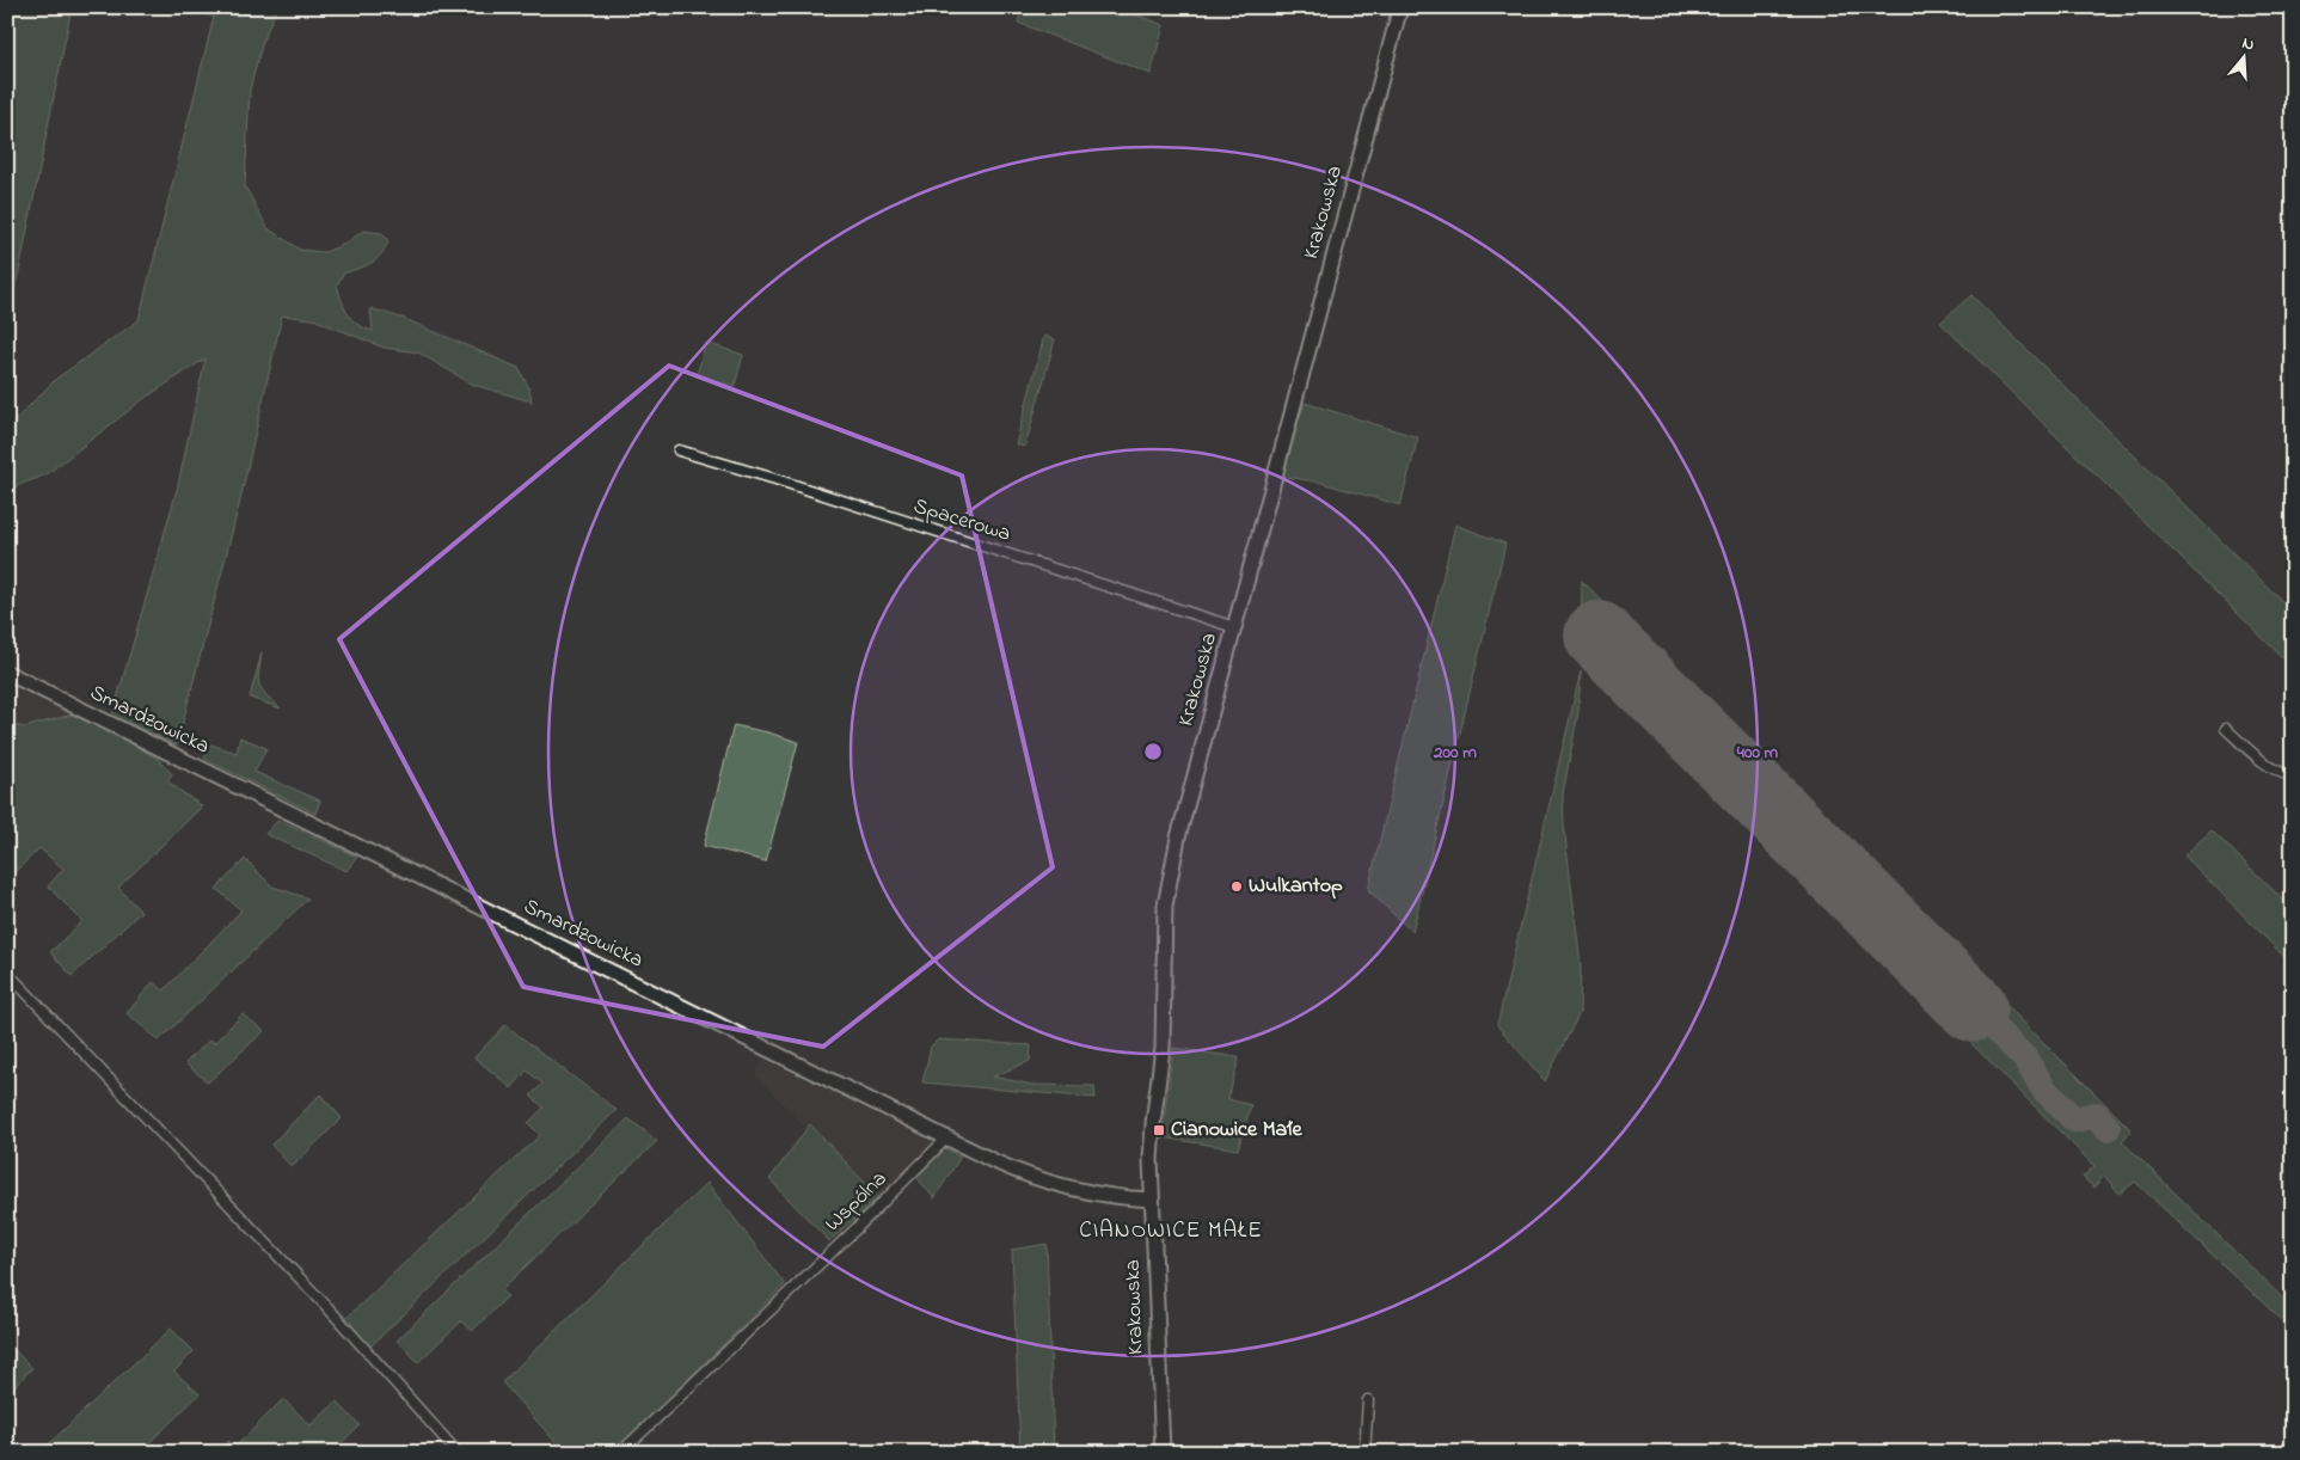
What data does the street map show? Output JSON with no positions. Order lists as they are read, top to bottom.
{
  "streets": {
    "main road": ["Krakowska", "Smardzowicka"],
    "street": ["Spacerowa", "Wspólna"]
  },
  "crossings": [
    ["Krakowska", "Spacerowa"],
    ["Krakowska", "Smardzowicka"],
    ["Smardzowicka", "Wspólna"]
  ],
  "districts": ["CIANOWICE MAŁE"],
  "places": {
    "other": ["Wulkantop"],
    "transit": ["Cianowice Małe"]
  },
  "north": "top",
  "rings": ["200 m", "400 m"]
}
